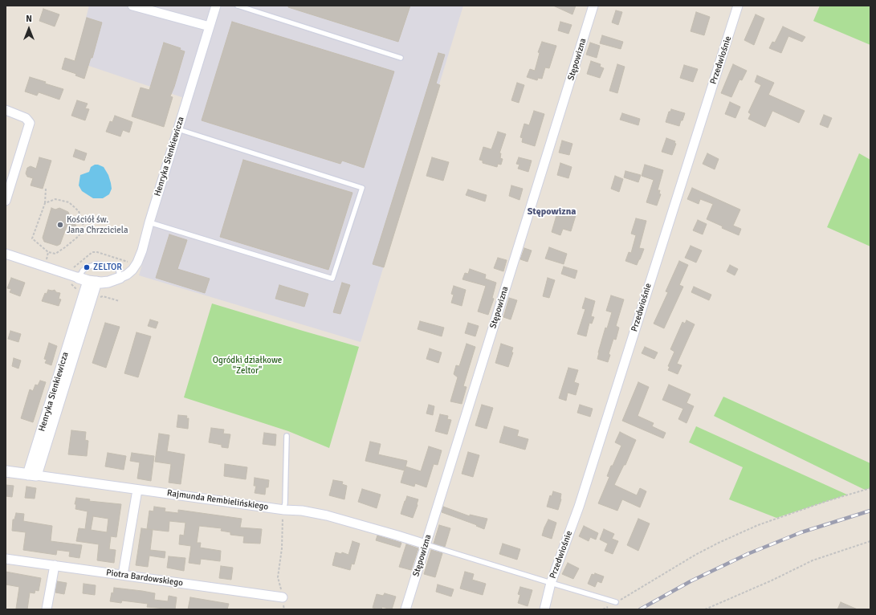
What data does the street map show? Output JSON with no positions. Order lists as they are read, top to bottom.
{
  "streets": {
    "street": [
      "Stępowizna",
      "Przedwiośnie",
      "Henryka Sienkiewicza",
      "Rajmunda Rembielińskiego",
      "Piotra Bardowskiego"
    ]
  },
  "crossings": [
    ["Stępowizna", "Rajmunda Rembielińskiego"],
    ["Henryka Sienkiewicza", "Rajmunda Rembielińskiego"]
  ],
  "districts": ["Stępowizna"],
  "parks": ["Ogródki działkowe \"Zeltor\""],
  "places": ["Kościół św. Jana Chrzciciela", "ZELTOR"],
  "north": "top"
}
